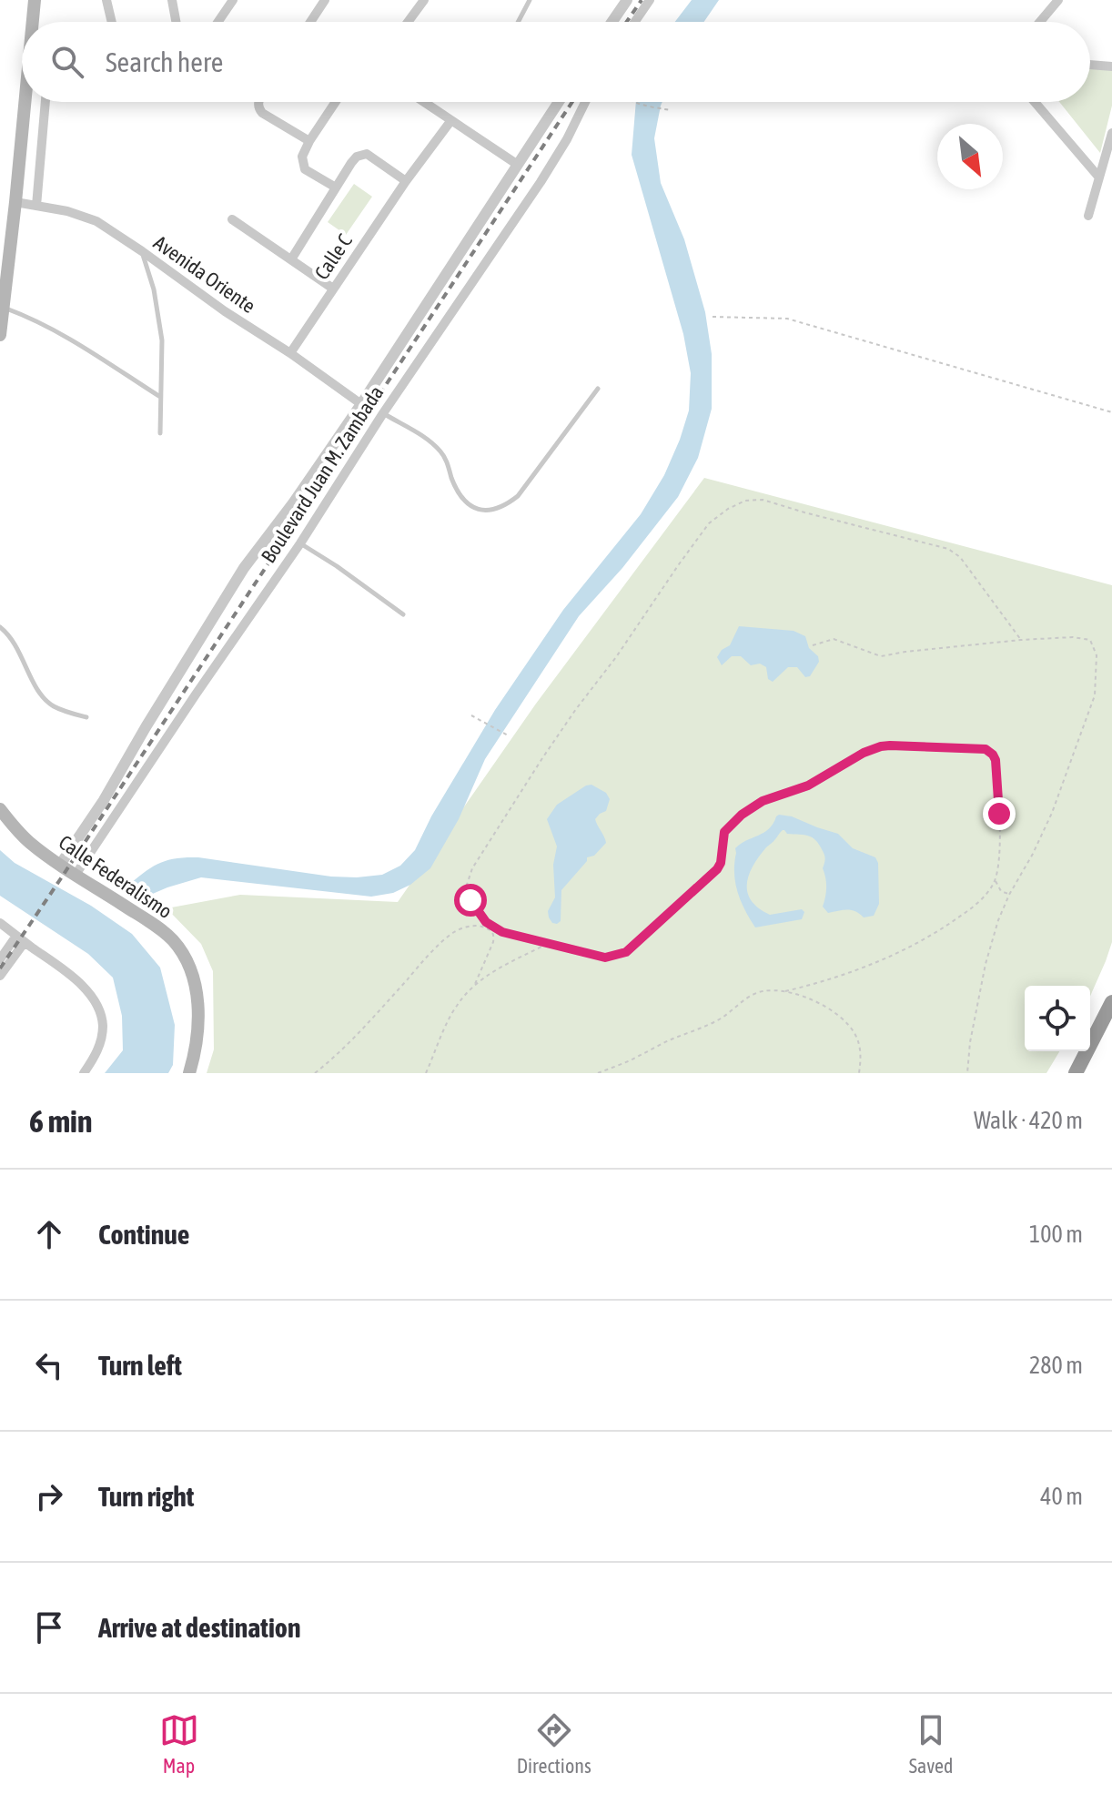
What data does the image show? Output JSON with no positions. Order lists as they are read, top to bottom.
{
  "streets": {
    "main road": ["Calle Federalismo"],
    "street": ["Calle C", "Avenida Oriente", "Boulevard Juan M. Zambada"]
  },
  "crossings": [
    ["Calle C", "Avenida Oriente"],
    ["Avenida Oriente", "Boulevard Juan M. Zambada"],
    ["Boulevard Juan M. Zambada", "Calle Federalismo"]
  ],
  "north": "bottom right",
  "page": {
    "search": "Search here",
    "heading": ["6 min", "Walk · 420 m"],
    "list": [
      ["Continue", "100 m"],
      ["Turn left", "280 m"],
      ["Turn right", "40 m"],
      "Arrive at destination"
    ],
    "nav": ["Map", "Directions", "Saved"]
  }
}
